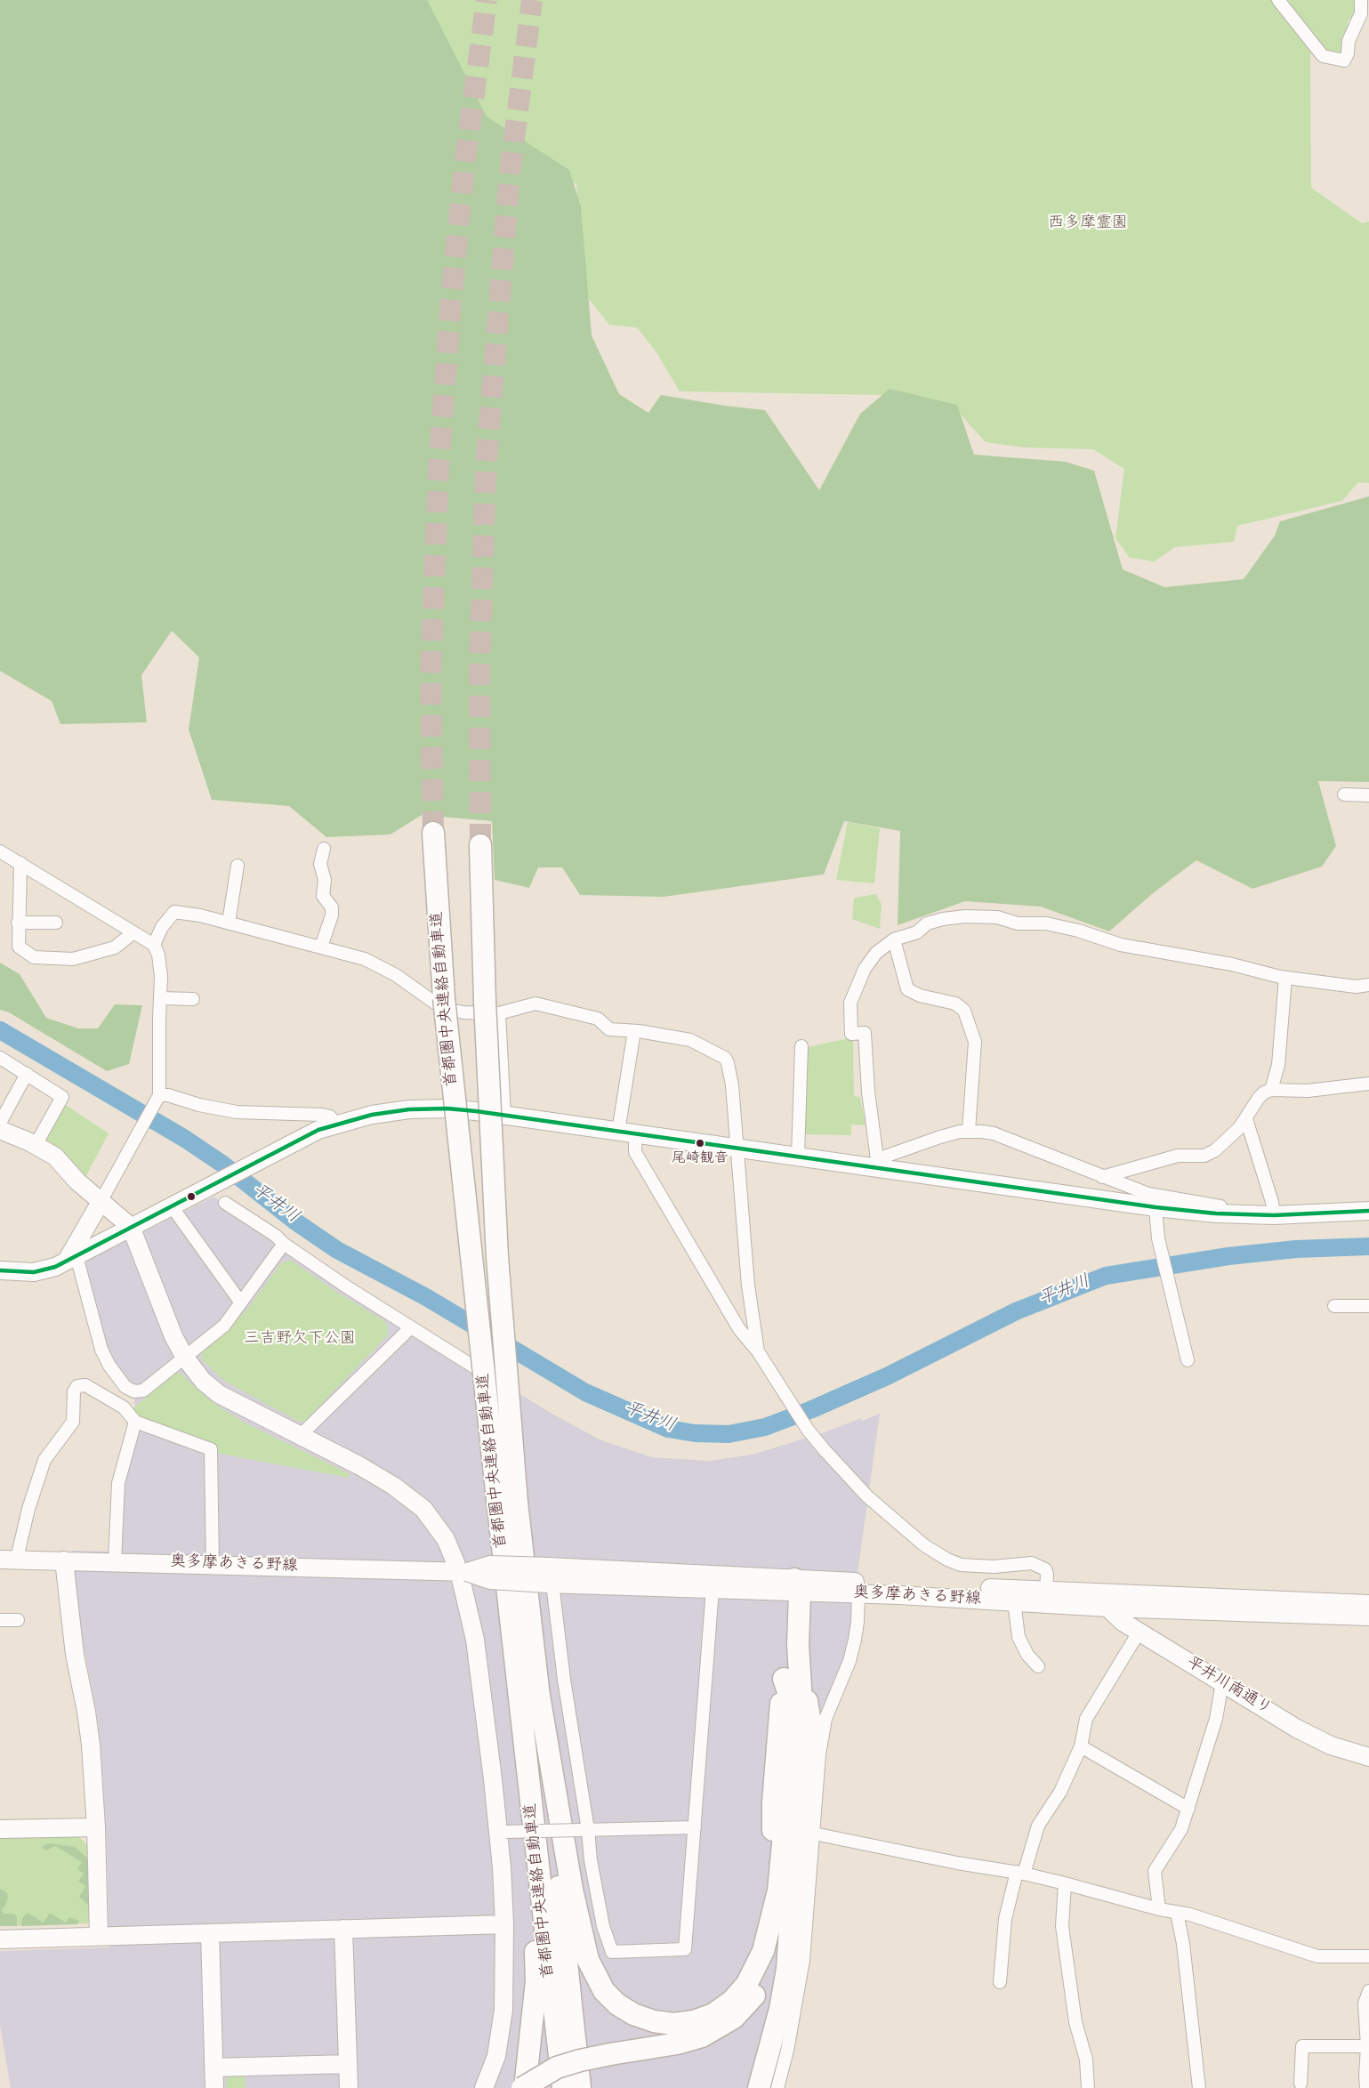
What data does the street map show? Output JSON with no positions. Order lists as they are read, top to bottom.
{
  "streets": {
    "highway": ["首都圏中央連絡自動車道"],
    "main road": ["奥多摩あきる野線", "平井川南通り"]
  },
  "crossings": [
    ["奥多摩あきる野線", "平井川南通り"]
  ],
  "water": ["平井川"],
  "parks": ["西多摩霊園", "三吉野欠下公園"],
  "places": ["尾崎観音"]
}
